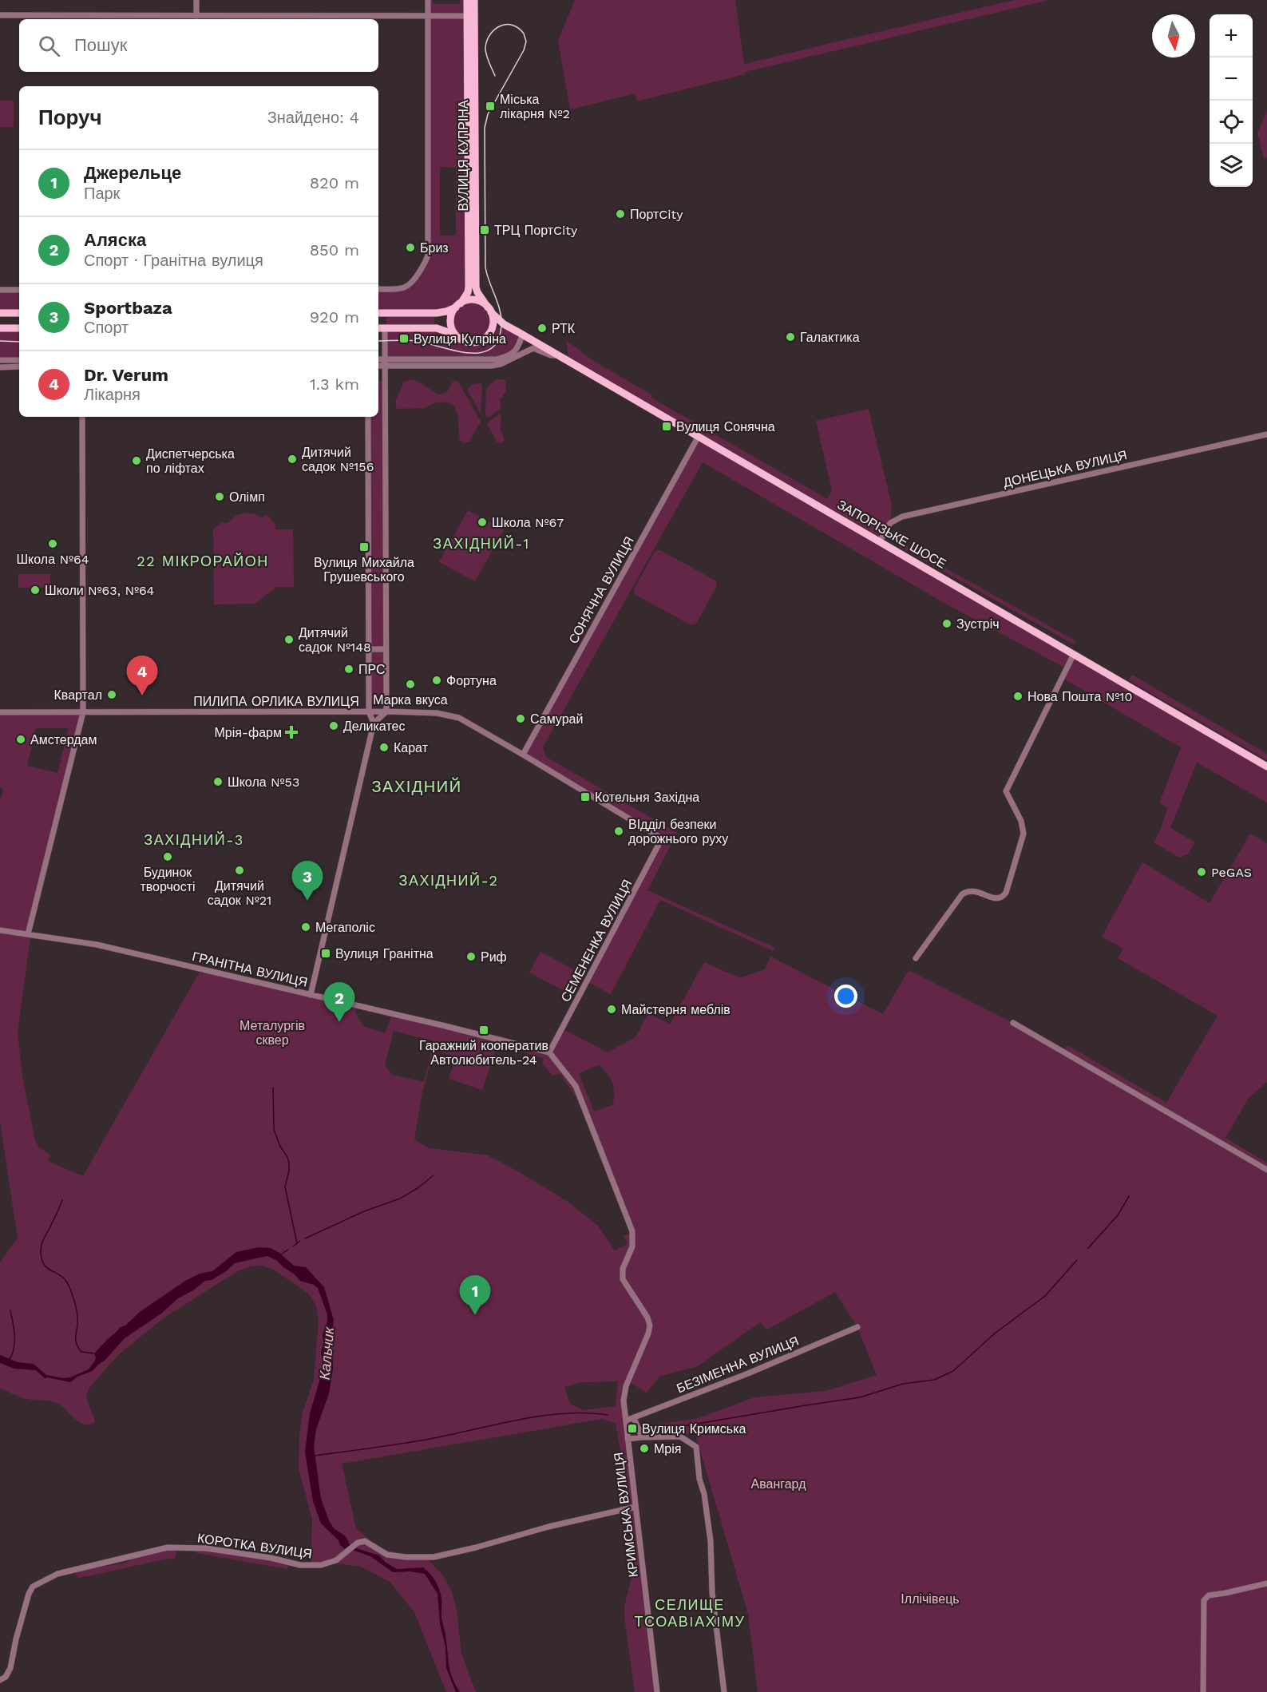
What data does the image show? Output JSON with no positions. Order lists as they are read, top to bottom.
{
  "streets": {
    "main road": ["ВУЛИЦЯ КУПРІНА", "ЗАПОРІЗЬКЕ ШОСЕ"],
    "street": [
      "ДОНЕЦЬКА ВУЛИЦЯ",
      "СОНЯЧНА ВУЛИЦЯ",
      "ПИЛИПА ОРЛИКА ВУЛИЦЯ",
      "СЕМЕНЕНКА ВУЛИЦЯ",
      "ГРАНІТНА ВУЛИЦЯ",
      "БЕЗІМЕННА ВУЛИЦЯ",
      "КРИМСЬКА ВУЛИЦЯ",
      "КОРОТКА ВУЛИЦЯ"
    ]
  },
  "crossings": [
    ["ВУЛИЦЯ КУПРІНА", "ЗАПОРІЗЬКЕ ШОСЕ"],
    ["ДОНЕЦЬКА ВУЛИЦЯ", "ЗАПОРІЗЬКЕ ШОСЕ"],
    ["ЗАПОРІЗЬКЕ ШОСЕ", "СОНЯЧНА ВУЛИЦЯ"],
    ["СОНЯЧНА ВУЛИЦЯ", "ПИЛИПА ОРЛИКА ВУЛИЦЯ"],
    ["ПИЛИПА ОРЛИКА ВУЛИЦЯ", "СЕМЕНЕНКА ВУЛИЦЯ"],
    ["СЕМЕНЕНКА ВУЛИЦЯ", "ГРАНІТНА ВУЛИЦЯ"],
    ["СЕМЕНЕНКА ВУЛИЦЯ", "КРИМСЬКА ВУЛИЦЯ"],
    ["ГРАНІТНА ВУЛИЦЯ", "КРИМСЬКА ВУЛИЦЯ"],
    ["БЕЗІМЕННА ВУЛИЦЯ", "КРИМСЬКА ВУЛИЦЯ"],
    ["КРИМСЬКА ВУЛИЦЯ", "КОРОТКА ВУЛИЦЯ"]
  ],
  "districts": [
    "ЗАХІДНИЙ-1",
    "22 МІКРОРАЙОН",
    "ЗАХІДНИЙ",
    "ЗАХІДНИЙ-3",
    "ЗАХІДНИЙ-2",
    "СЕЛИЩЕ ТСОАВIАХIМУ"
  ],
  "water": ["Кальчик"],
  "parks": ["Металургів сквер", "Авангард", "Іллічівець"],
  "places": {
    "transit": [
      "Міська лікарня №2",
      "ТРЦ ПортCity",
      "Вулиця Купріна",
      "Вулиця Сонячна",
      "Вулиця Михайла Грушевського",
      "Котельня Західна",
      "Вулиця Гранітна",
      "Гаражний кооператив Автолюбитель-24",
      "Вулиця Кримська"
    ],
    "other": [
      "ПортCity",
      "Бриз",
      "РТК",
      "Галактика",
      "Дитячий садок №156",
      "Диспетчерська по ліфтах",
      "Олімп",
      "Школа №67",
      "Школа №64",
      "Школи №63, №64",
      "Зустріч",
      "Дитячий садок №148",
      "ПРС",
      "Фортуна",
      "Марка вкуса",
      "Квартал",
      "Нова Пошта №10",
      "Самурай",
      "Деликатес",
      "Амстердам",
      "Карат",
      "Школа №53",
      "ВІдділ безпеки дорожнього руху",
      "Будинок творчості",
      "Дитячий садок №21",
      "PeGAS",
      "Мегаполіс",
      "Риф",
      "Майстерня меблів",
      "Мрія"
    ],
    "health": ["Мрія-фарм"]
  },
  "north": "bottom",
  "page": {
    "map_buttons": ["+", "−"],
    "search": "Пошук",
    "heading": ["Поруч", "Знайдено: 4"],
    "list": [
      {
        "mark": "1",
        "name": "Джерельце",
        "note": "Парк",
        "value": "820 m"
      },
      {
        "mark": "2",
        "name": "Аляска",
        "note": "Спорт · Гранітна вулиця",
        "value": "850 m"
      },
      {
        "mark": "3",
        "name": "Sportbaza",
        "note": "Спорт",
        "value": "920 m"
      },
      {
        "mark": "4",
        "name": "Dr. Verum",
        "note": "Лікарня",
        "value": "1.3 km"
      }
    ],
    "pins": [
      "4",
      "3",
      "2",
      "1"
    ]
  }
}
